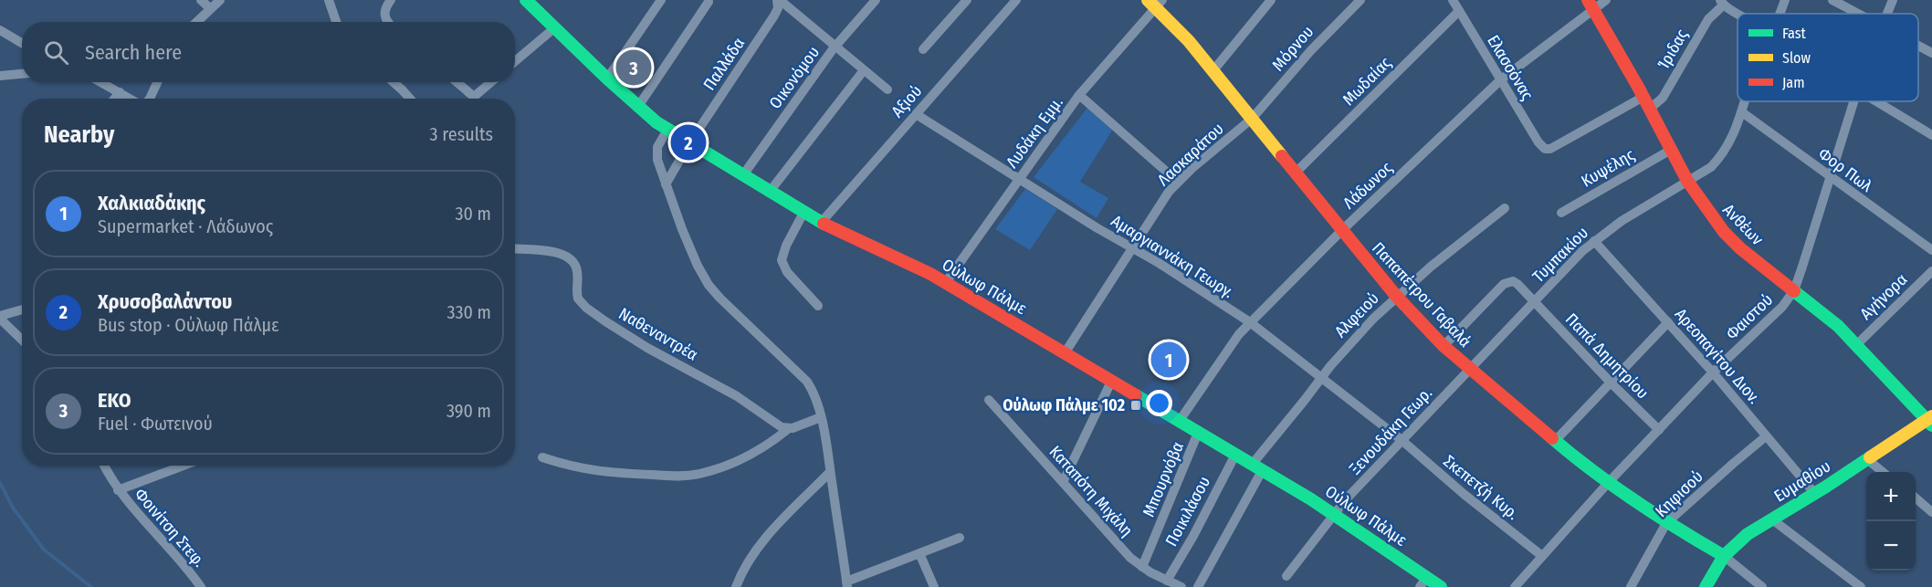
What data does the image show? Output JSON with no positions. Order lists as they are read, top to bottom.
{
  "streets": {
    "street": [
      "Μόρνου",
      "Ίριδας",
      "Παλλάδα",
      "Ελασσόνας",
      "Οικονόμου",
      "Μωδαίας",
      "Αξιού",
      "Λυδάκη Εμμ.",
      "Λασκαράτου",
      "Κυψέλης",
      "Φορ Πωλ",
      "Λάδωνος",
      "Ανθέων",
      "Τυμπακίου",
      "Αμαργιαννάκη Γεωργ.",
      "Ούλωφ Πάλμε",
      "Παπαπέτρου Γαβαλά",
      "Αγήνορα",
      "Αλφειού",
      "Φαιστού",
      "Ναθεναντρέα",
      "Παπά Δημητρίου",
      "Αρεοπαγίτου Διον.",
      "Ξενουδάκη Γεωρ.",
      "Μπουρνόβα",
      "Ευμαθίου",
      "Σκεπετζή Κυρ.",
      "Καταπότη Μιχάλη",
      "Κηφισού",
      "Ποικιλάσου",
      "Φοινίτση Στεφ."
    ]
  },
  "crossings": [
    ["Μόρνου", "Λασκαράτου"],
    ["Μόρνου", "Παπαπέτρου Γαβαλά"],
    ["Ίριδας", "Ανθέων"],
    ["Παλλάδα", "Ούλωφ Πάλμε"],
    ["Ελασσόνας", "Μωδαίας"],
    ["Ελασσόνας", "Λάδωνος"],
    ["Ελασσόνας", "Ανθέων"],
    ["Οικονόμου", "Ούλωφ Πάλμε"],
    ["Μωδαίας", "Παπαπέτρου Γαβαλά"],
    ["Αξιού", "Αμαργιαννάκη Γεωργ."],
    ["Αξιού", "Ούλωφ Πάλμε"],
    ["Λυδάκη Εμμ.", "Αμαργιαννάκη Γεωργ."],
    ["Λυδάκη Εμμ.", "Ούλωφ Πάλμε"],
    ["Λυδάκη Εμμ.", "Παπαπέτρου Γαβαλά"],
    ["Λασκαράτου", "Αμαργιαννάκη Γεωργ."],
    ["Λασκαράτου", "Ούλωφ Πάλμε"],
    ["Λασκαράτου", "Παπαπέτρου Γαβαλά"],
    ["Κυψέλης", "Ανθέων"],
    ["Φορ Πωλ", "Τυμπακίου"],
    ["Φορ Πωλ", "Φαιστού"],
    ["Λάδωνος", "Ανθέων"],
    ["Λάδωνος", "Αμαργιαννάκη Γεωργ."],
    ["Λάδωνος", "Ούλωφ Πάλμε"],
    ["Λάδωνος", "Παπαπέτρου Γαβαλά"],
    ["Ανθέων", "Τυμπακίου"],
    ["Ανθέων", "Αγήνορα"],
    ["Ανθέων", "Φαιστού"],
    ["Ανθέων", "Ευμαθίου"],
    ["Τυμπακίου", "Παπαπέτρου Γαβαλά"],
    ["Τυμπακίου", "Παπά Δημητρίου"],
    ["Τυμπακίου", "Αρεοπαγίτου Διον."],
    ["Τυμπακίου", "Ξενουδάκη Γεωρ."],
    ["Αμαργιαννάκη Γεωργ.", "Αλφειού"],
    ["Αμαργιαννάκη Γεωργ.", "Ξενουδάκη Γεωρ."],
    ["Αμαργιαννάκη Γεωργ.", "Σκεπετζή Κυρ."],
    ["Ούλωφ Πάλμε", "Αλφειού"],
    ["Ούλωφ Πάλμε", "Ξενουδάκη Γεωρ."],
    ["Ούλωφ Πάλμε", "Μπουρνόβα"],
    ["Ούλωφ Πάλμε", "Ποικιλάσου"],
    ["Παπαπέτρου Γαβαλά", "Αλφειού"],
    ["Παπαπέτρου Γαβαλά", "Φαιστού"],
    ["Παπαπέτρου Γαβαλά", "Παπά Δημητρίου"],
    ["Παπαπέτρου Γαβαλά", "Ξενουδάκη Γεωρ."],
    ["Παπαπέτρου Γαβαλά", "Ευμαθίου"],
    ["Παπαπέτρου Γαβαλά", "Κηφισού"],
    ["Φαιστού", "Παπά Δημητρίου"],
    ["Φαιστού", "Αρεοπαγίτου Διον."],
    ["Φαιστού", "Σκεπετζή Κυρ."],
    ["Αρεοπαγίτου Διον.", "Ευμαθίου"],
    ["Αρεοπαγίτου Διον.", "Κηφισού"],
    ["Ξενουδάκη Γεωρ.", "Σκεπετζή Κυρ."],
    ["Μπουρνόβα", "Καταπότη Μιχάλη"],
    ["Καταπότη Μιχάλη", "Ποικιλάσου"]
  ],
  "places": {
    "transit": ["Ούλωφ Πάλμε 102"]
  },
  "legend": ["Fast", "Slow", "Jam"],
  "page": {
    "search": "Search here",
    "pins": ["3", "2", "1"],
    "heading": ["Nearby", "3 results"],
    "list": [
      {
        "mark": "1",
        "name": "Χαλκιαδάκης",
        "note": "Supermarket · Λάδωνος",
        "value": "30 m"
      },
      {
        "mark": "2",
        "name": "Χρυσοβαλάντου",
        "note": "Bus stop · Ούλωφ Πάλμε",
        "value": "330 m"
      },
      {
        "mark": "3",
        "name": "EKO",
        "note": "Fuel · Φωτεινού",
        "value": "390 m"
      }
    ],
    "map_buttons": ["+", "−"]
  }
}
